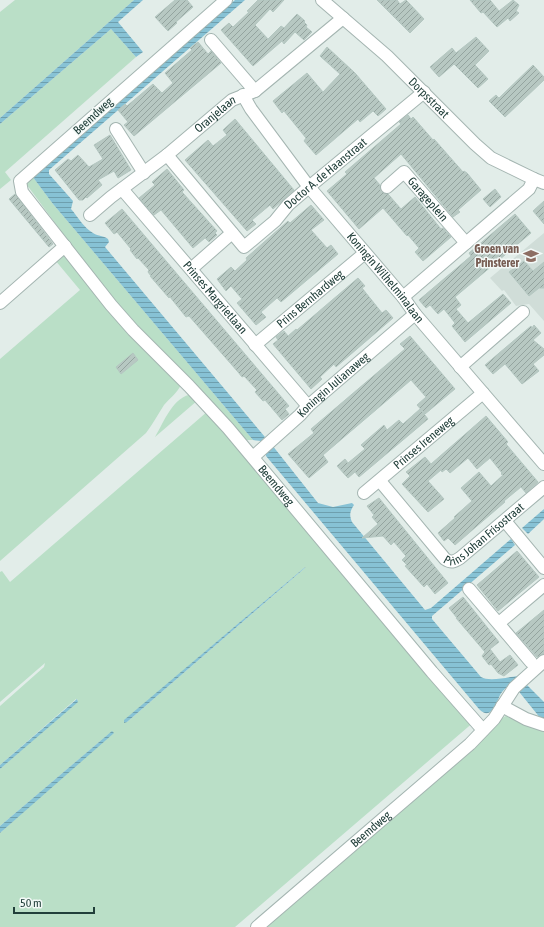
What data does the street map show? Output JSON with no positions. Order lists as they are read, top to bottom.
{
  "streets": {
    "street": [
      "Dorpsstraat",
      "Oranjelaan",
      "Beemdweg",
      "Doctor A. de Haanstraat",
      "Garageplein",
      "Koningin Wilhelminalaan",
      "Prinses Margrietlaan",
      "Prins Bernhardweg",
      "Koningin Julianaweg",
      "Prinses Ireneweg",
      "Prins Johan Frisostraat"
    ]
  },
  "crossings": [
    ["Dorpsstraat", "Oranjelaan"],
    ["Dorpsstraat", "Doctor A. de Haanstraat"],
    ["Oranjelaan", "Koningin Wilhelminalaan"],
    ["Oranjelaan", "Prinses Margrietlaan"],
    ["Beemdweg", "Koningin Julianaweg"],
    ["Doctor A. de Haanstraat", "Koningin Wilhelminalaan"],
    ["Koningin Wilhelminalaan", "Prins Bernhardweg"],
    ["Koningin Wilhelminalaan", "Koningin Julianaweg"],
    ["Koningin Wilhelminalaan", "Prinses Ireneweg"],
    ["Prinses Margrietlaan", "Prins Bernhardweg"],
    ["Prinses Margrietlaan", "Koningin Julianaweg"],
    ["Prinses Ireneweg", "Prins Johan Frisostraat"]
  ],
  "places": {
    "school or university": ["Groen van Prinsterer"]
  },
  "scale_bar": "50 m"
}
